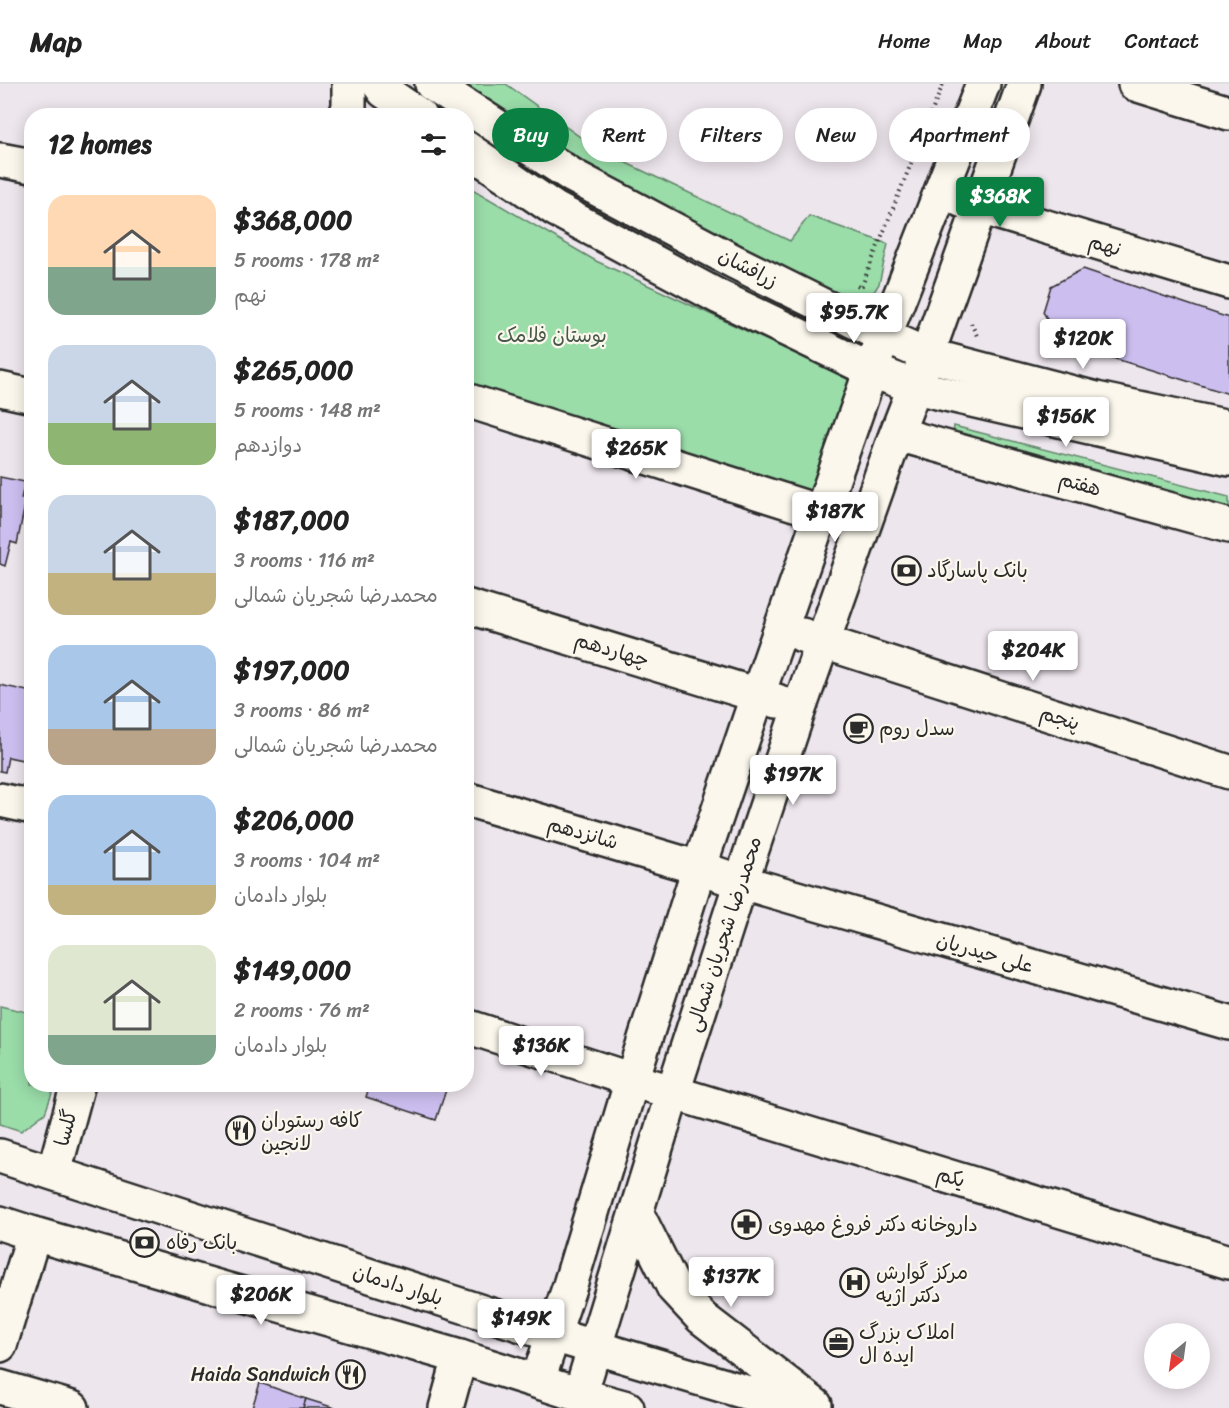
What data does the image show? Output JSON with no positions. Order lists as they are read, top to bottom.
{
  "streets": {
    "street": [
      "نهم",
      "زرافشان",
      "هفتم",
      "چهاردهم",
      "پنجم",
      "شانزدهم",
      "محمدرضا شجریان شمالی",
      "علی حیدریان",
      "گلسا",
      "یکم",
      "بلوار دادمان"
    ]
  },
  "crossings": [
    ["نهم", "محمدرضا شجریان شمالی"],
    ["زرافشان", "محمدرضا شجریان شمالی"],
    ["هفتم", "محمدرضا شجریان شمالی"],
    ["چهاردهم", "محمدرضا شجریان شمالی"],
    ["پنجم", "محمدرضا شجریان شمالی"],
    ["شانزدهم", "محمدرضا شجریان شمالی"],
    ["شانزدهم", "علی حیدریان"],
    ["محمدرضا شجریان شمالی", "علی حیدریان"],
    ["محمدرضا شجریان شمالی", "یکم"],
    ["محمدرضا شجریان شمالی", "بلوار دادمان"],
    ["گلسا", "بلوار دادمان"]
  ],
  "parks": ["بوستان فلامک"],
  "places": {
    "bank": ["بانک پاسارگاد", "بانک رفاه"],
    "cafe": ["سدل روم"],
    "restaurant": ["کافه رستوران لانجین", "Haida Sandwich"],
    "pharmacy": ["داروخانه دکتر فروغ مهدوی"],
    "hospital": ["مرکز گوارش دکتر اژیه"],
    "office": ["املاک بزرگ ایده ال"]
  },
  "north": "bottom left",
  "page": {
    "header": "Map",
    "nav": [
      "Home",
      "Map",
      "About",
      "Contact"
    ],
    "chip": [
      "Buy",
      "Rent",
      "Filters",
      "New",
      "Apartment"
    ],
    "heading": "12 homes",
    "price": [
      "$368K",
      "$95.7K",
      "$120K",
      "$156K",
      "$265K",
      "$187K",
      "$204K",
      "$197K",
      "$136K",
      "$137K",
      "$206K",
      "$149K"
    ],
    "list": [
      {
        "name": "$368,000",
        "note": "5 rooms · 178 m² · نهم"
      },
      {
        "name": "$265,000",
        "note": "5 rooms · 148 m² · دوازدهم"
      },
      {
        "name": "$187,000",
        "note": "3 rooms · 116 m² · محمدرضا شجریان شمالی"
      },
      {
        "name": "$197,000",
        "note": "3 rooms · 86 m² · محمدرضا شجریان شمالی"
      },
      {
        "name": "$206,000",
        "note": "3 rooms · 104 m² · بلوار دادمان"
      },
      {
        "name": "$149,000",
        "note": "2 rooms · 76 m² · بلوار دادمان"
      }
    ]
  }
}
